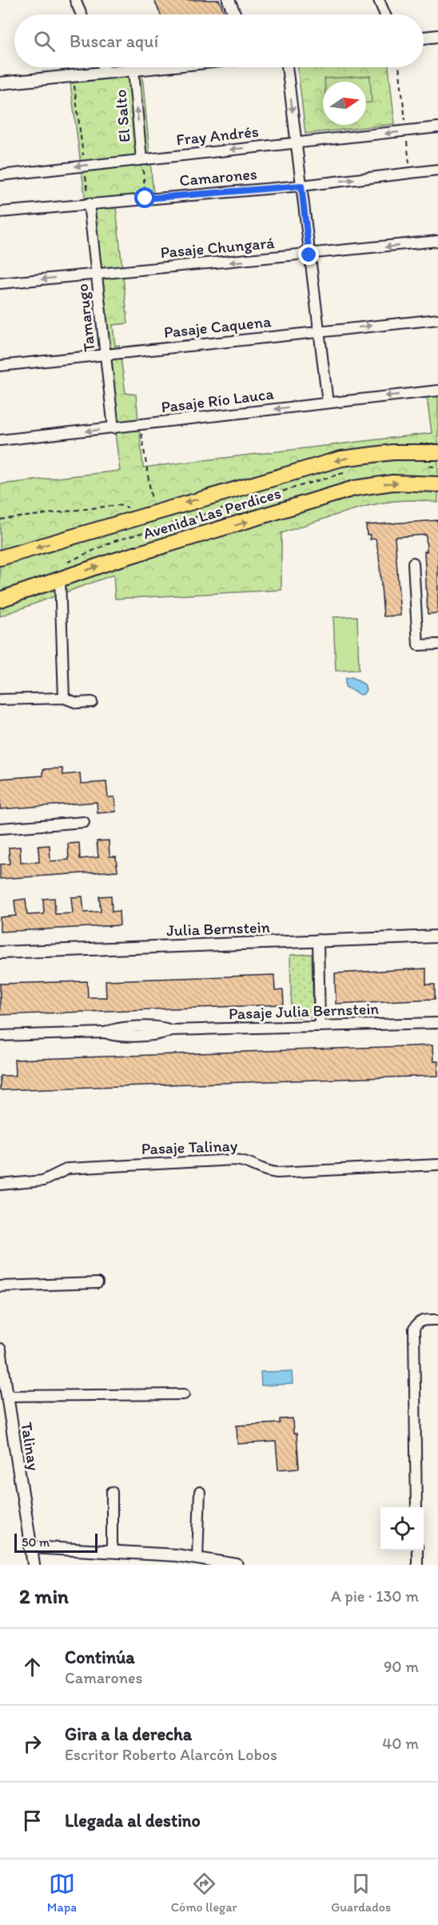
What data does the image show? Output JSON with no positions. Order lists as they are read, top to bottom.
{
  "streets": {
    "main road": ["Avenida Las Perdices"],
    "street": [
      "El Salto",
      "Fray Andrés",
      "Camarones",
      "Pasaje Chungará",
      "Tamarugo",
      "Pasaje Caquena",
      "Pasaje Río Lauca",
      "Julia Bernstein",
      "Pasaje Julia Bernstein",
      "Pasaje Talinay",
      "Talinay"
    ]
  },
  "crossings": [
    ["El Salto", "Fray Andrés"],
    ["Camarones", "Tamarugo"],
    ["Pasaje Chungará", "Tamarugo"],
    ["Tamarugo", "Pasaje Caquena"],
    ["Tamarugo", "Pasaje Río Lauca"]
  ],
  "one_way": [
    "El Salto",
    "Fray Andrés",
    "Pasaje Chungará",
    "Pasaje Río Lauca"
  ],
  "scale_bar": "50 m",
  "north": "right",
  "page": {
    "search": "Buscar aquí",
    "scale": "50 m",
    "heading": ["2 min", "A pie · 130 m"],
    "list": [
      ["Continúa", "Camarones", "90 m"],
      ["Gira a la derecha", "Escritor Roberto Alarcón Lobos", "40 m"],
      "Llegada al destino"
    ],
    "nav": ["Mapa", "Cómo llegar", "Guardados"]
  }
}
